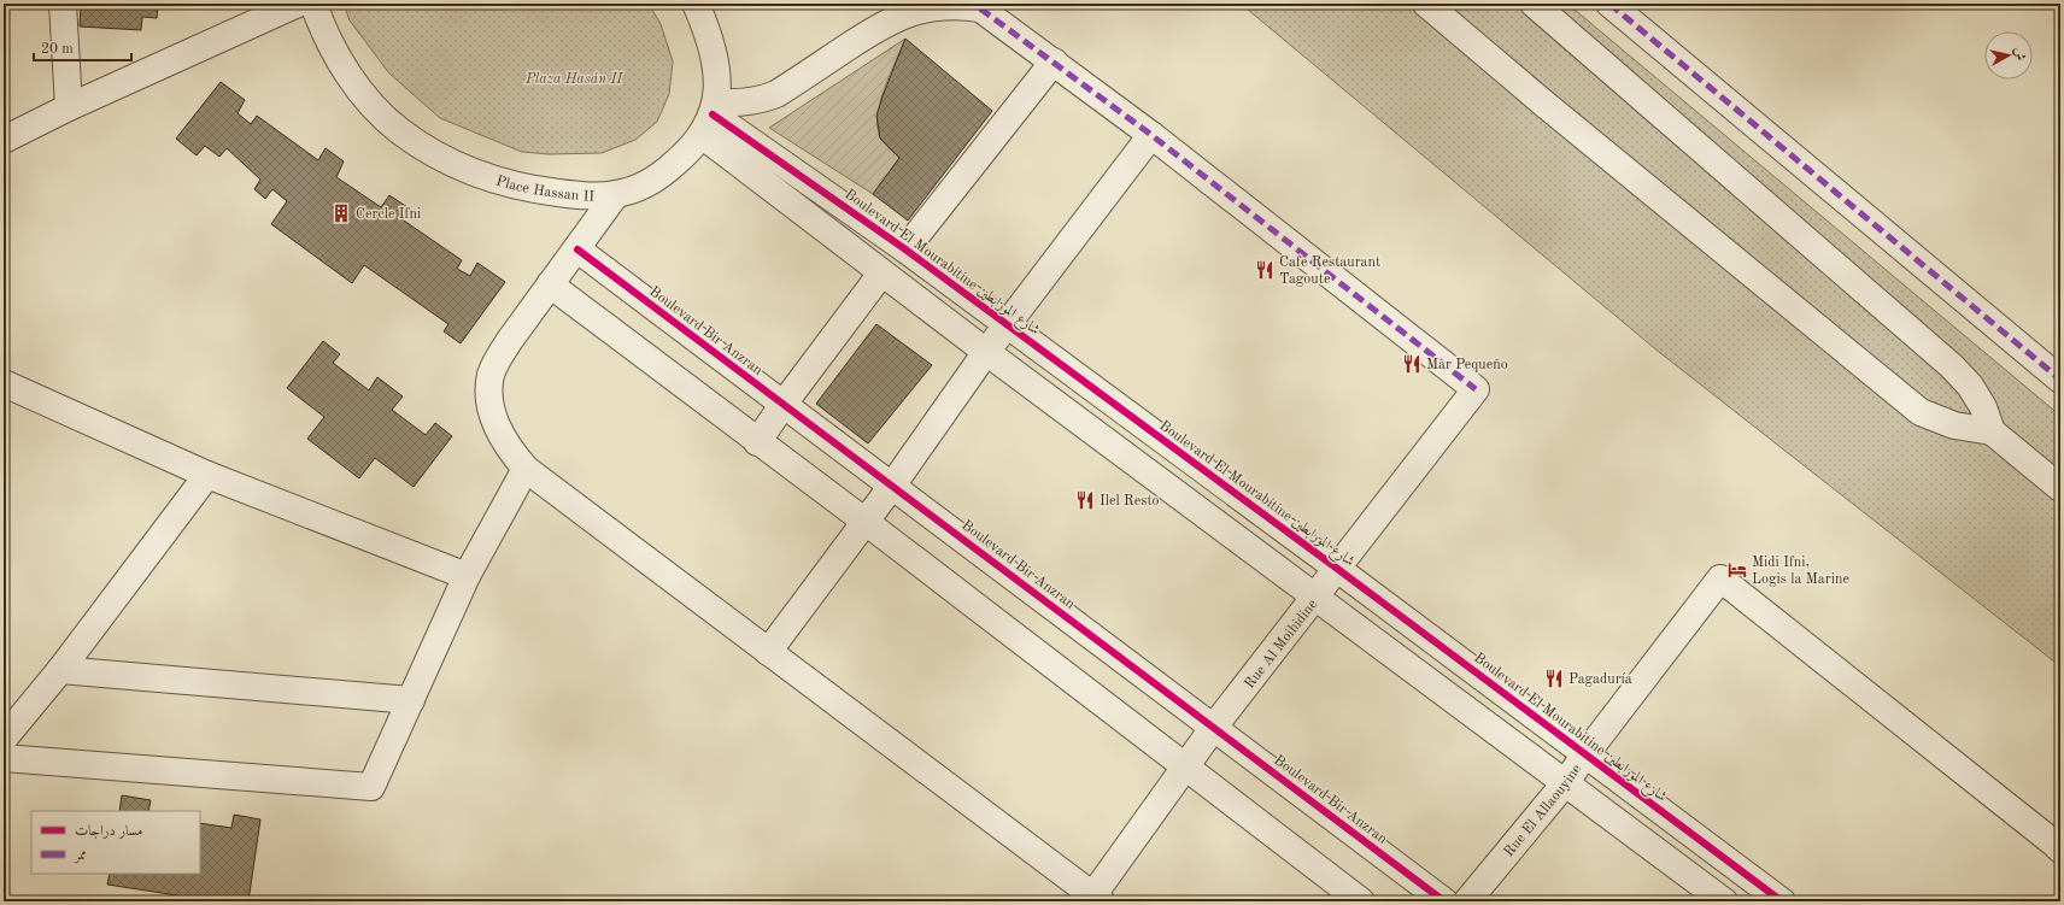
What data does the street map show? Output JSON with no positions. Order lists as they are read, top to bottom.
{
  "streets": {
    "street": [
      "Place Hassan II",
      "Boulevard El Mourabitine شارع المورابطين",
      "Boulevard Bir Anzran",
      "Rue Al Moihidine",
      "Rue El Allaouyine"
    ]
  },
  "crossings": [
    ["Place Hassan II", "Boulevard El Mourabitine شارع المورابطين"],
    ["Boulevard El Mourabitine شارع المورابطين", "Rue Al Moihidine"],
    ["Boulevard El Mourabitine شارع المورابطين", "Rue El Allaouyine"],
    ["Boulevard Bir Anzran", "Rue Al Moihidine"]
  ],
  "parks": ["Plaza Hasán II"],
  "places": {
    "building": ["Cercle Ifni"],
    "restaurant": [
      "Cafe Restaurant Tagoute",
      "Mar Pequeño",
      "Ilel Resto",
      "Pagaduría"
    ],
    "hotel": ["Midi Ifni, Logis la Marine"]
  },
  "legend": ["مسار دراجات", "ممر"],
  "scale_bar": "20 m",
  "north": "right"
}
